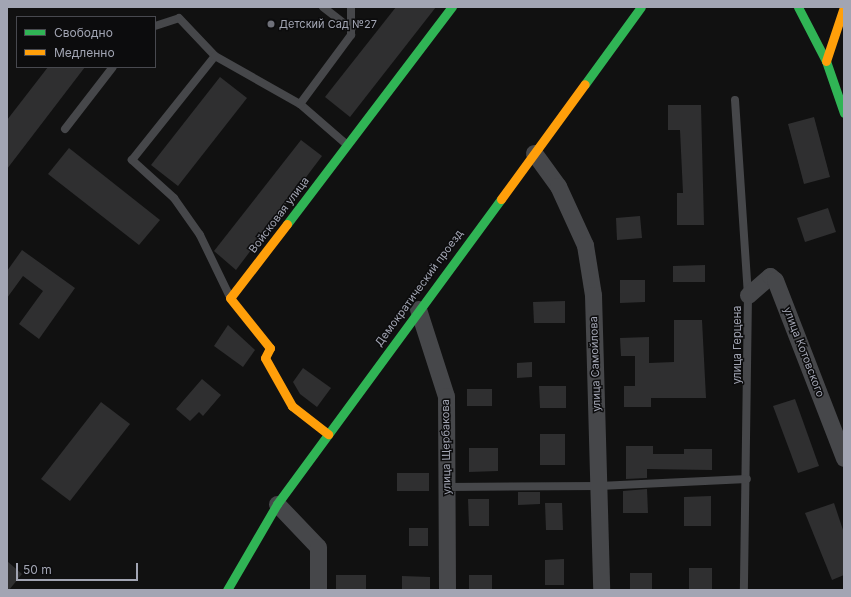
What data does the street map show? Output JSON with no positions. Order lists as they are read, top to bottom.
{
  "streets": {
    "main road": ["Войсковая улица", "Демократический проезд"],
    "street": ["улица Котовского", "улица Самойлова", "улица Щербакова"],
    "lane": ["улица Герцена"]
  },
  "crossings": [
    ["Демократический проезд", "улица Самойлова"],
    ["Демократический проезд", "улица Щербакова"],
    ["улица Герцена", "улица Котовского"]
  ],
  "places": ["Детский Сад №27"],
  "legend": ["Свободно", "Медленно"],
  "scale_bar": "50 m"
}
